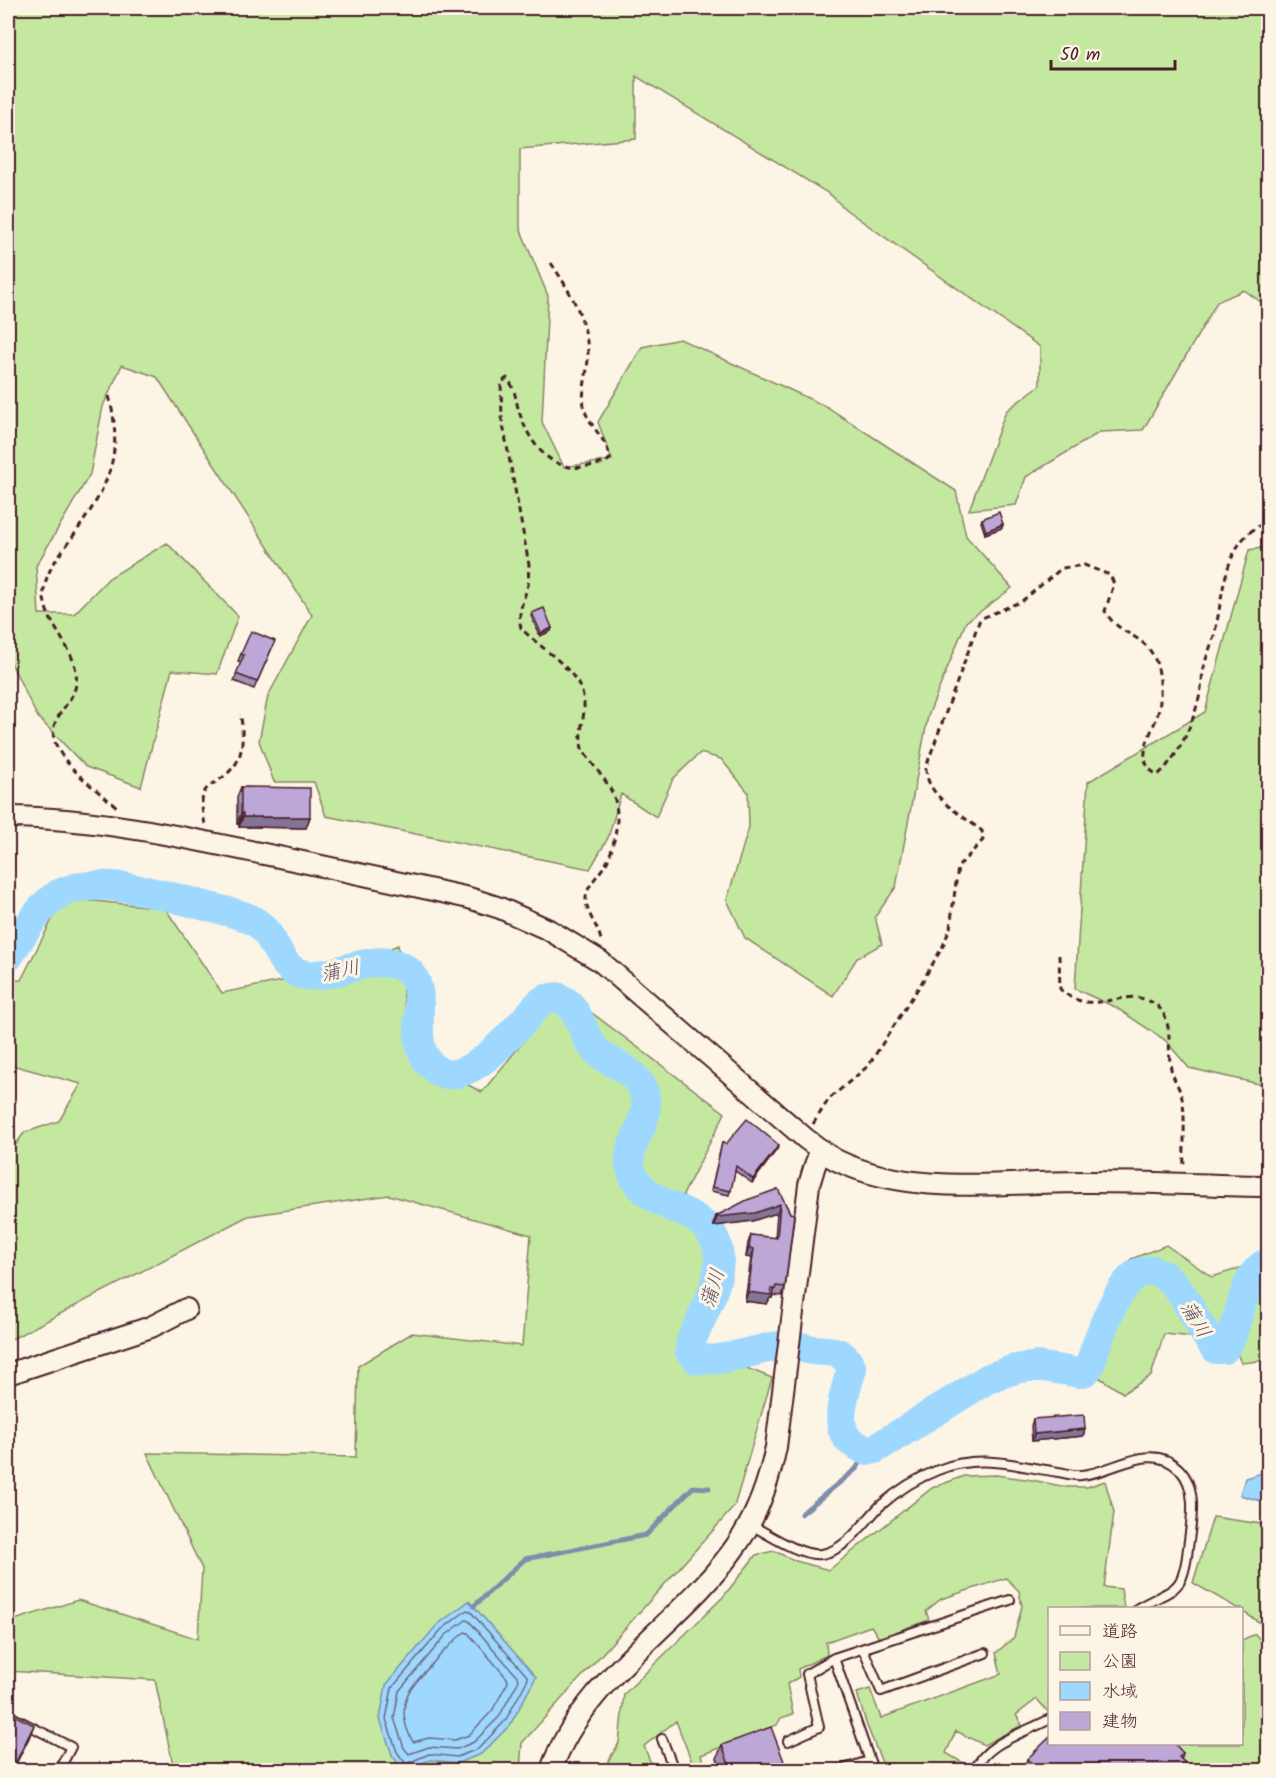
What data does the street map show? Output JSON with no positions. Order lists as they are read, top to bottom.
{
  "water": ["蒲川"],
  "legend": [
    "道路",
    "公園",
    "水域",
    "建物"
  ],
  "scale_bar": "50 m"
}
